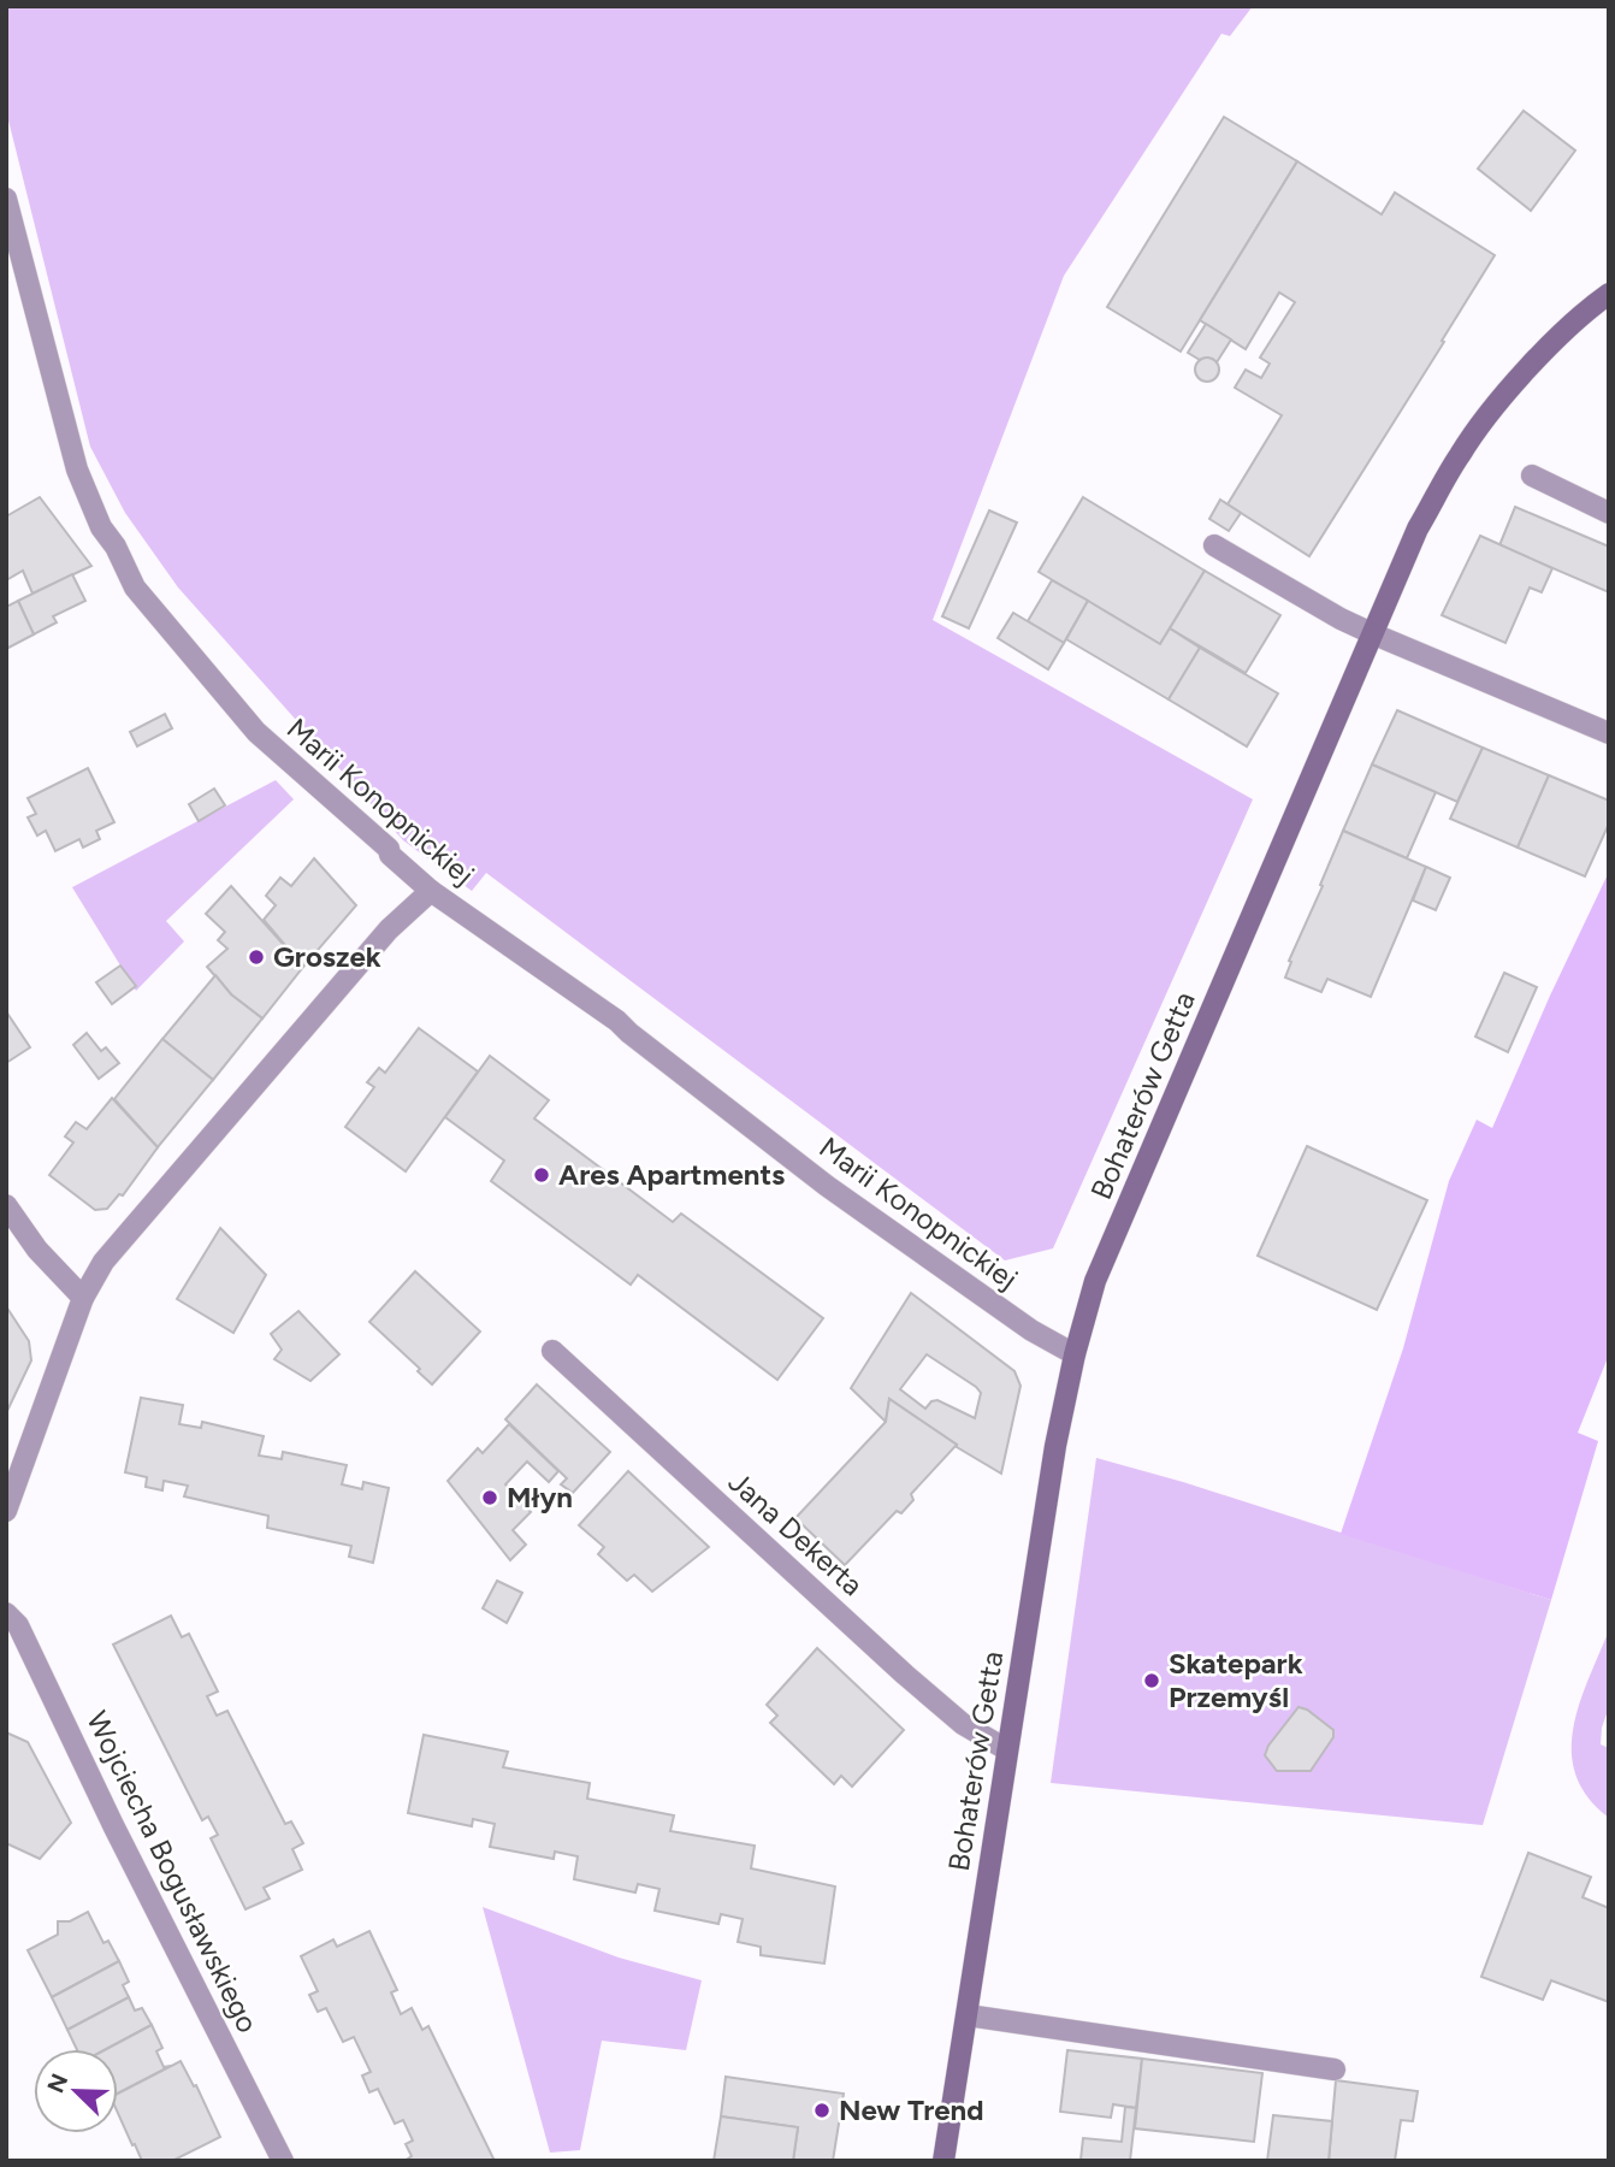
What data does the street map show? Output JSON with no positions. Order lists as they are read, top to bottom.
{
  "streets": {
    "main road": ["Bohaterów Getta"],
    "street": ["Marii Konopnickiej", "Jana Dekerta", "Wojciecha Bogusławskiego"]
  },
  "crossings": [
    ["Marii Konopnickiej", "Bohaterów Getta"],
    ["Bohaterów Getta", "Jana Dekerta"]
  ],
  "places": [
    "Groszek",
    "Ares Apartments",
    "Młyn",
    "Skatepark Przemyśl",
    "New Trend"
  ],
  "north": "top left"
}
